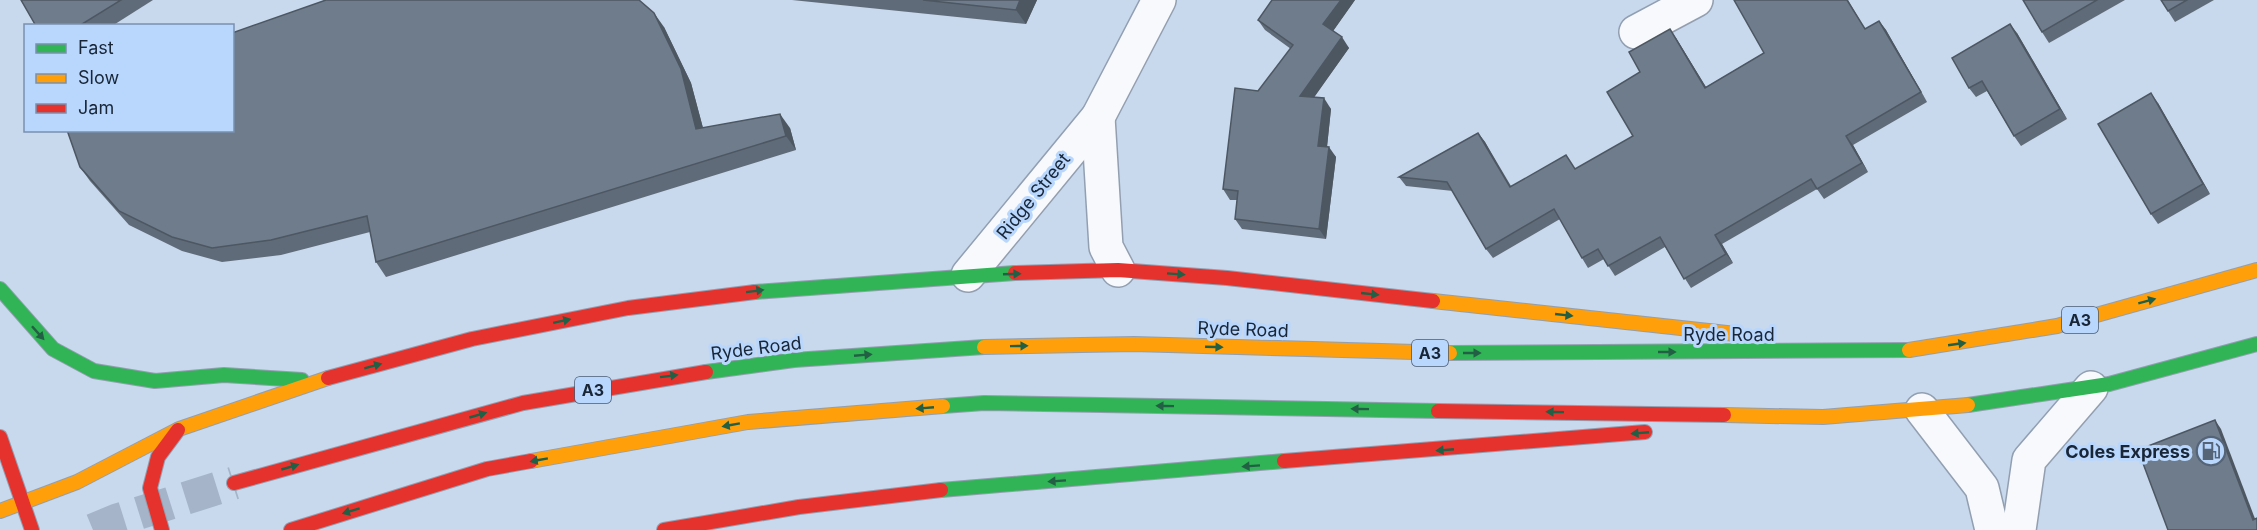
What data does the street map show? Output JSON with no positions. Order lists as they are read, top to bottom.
{
  "streets": {
    "highway": ["A3", "Ryde Road"],
    "street": ["Ridge Street"]
  },
  "places": {
    "fuel station": ["Coles Express"]
  },
  "legend": ["Fast", "Slow", "Jam"]
}
